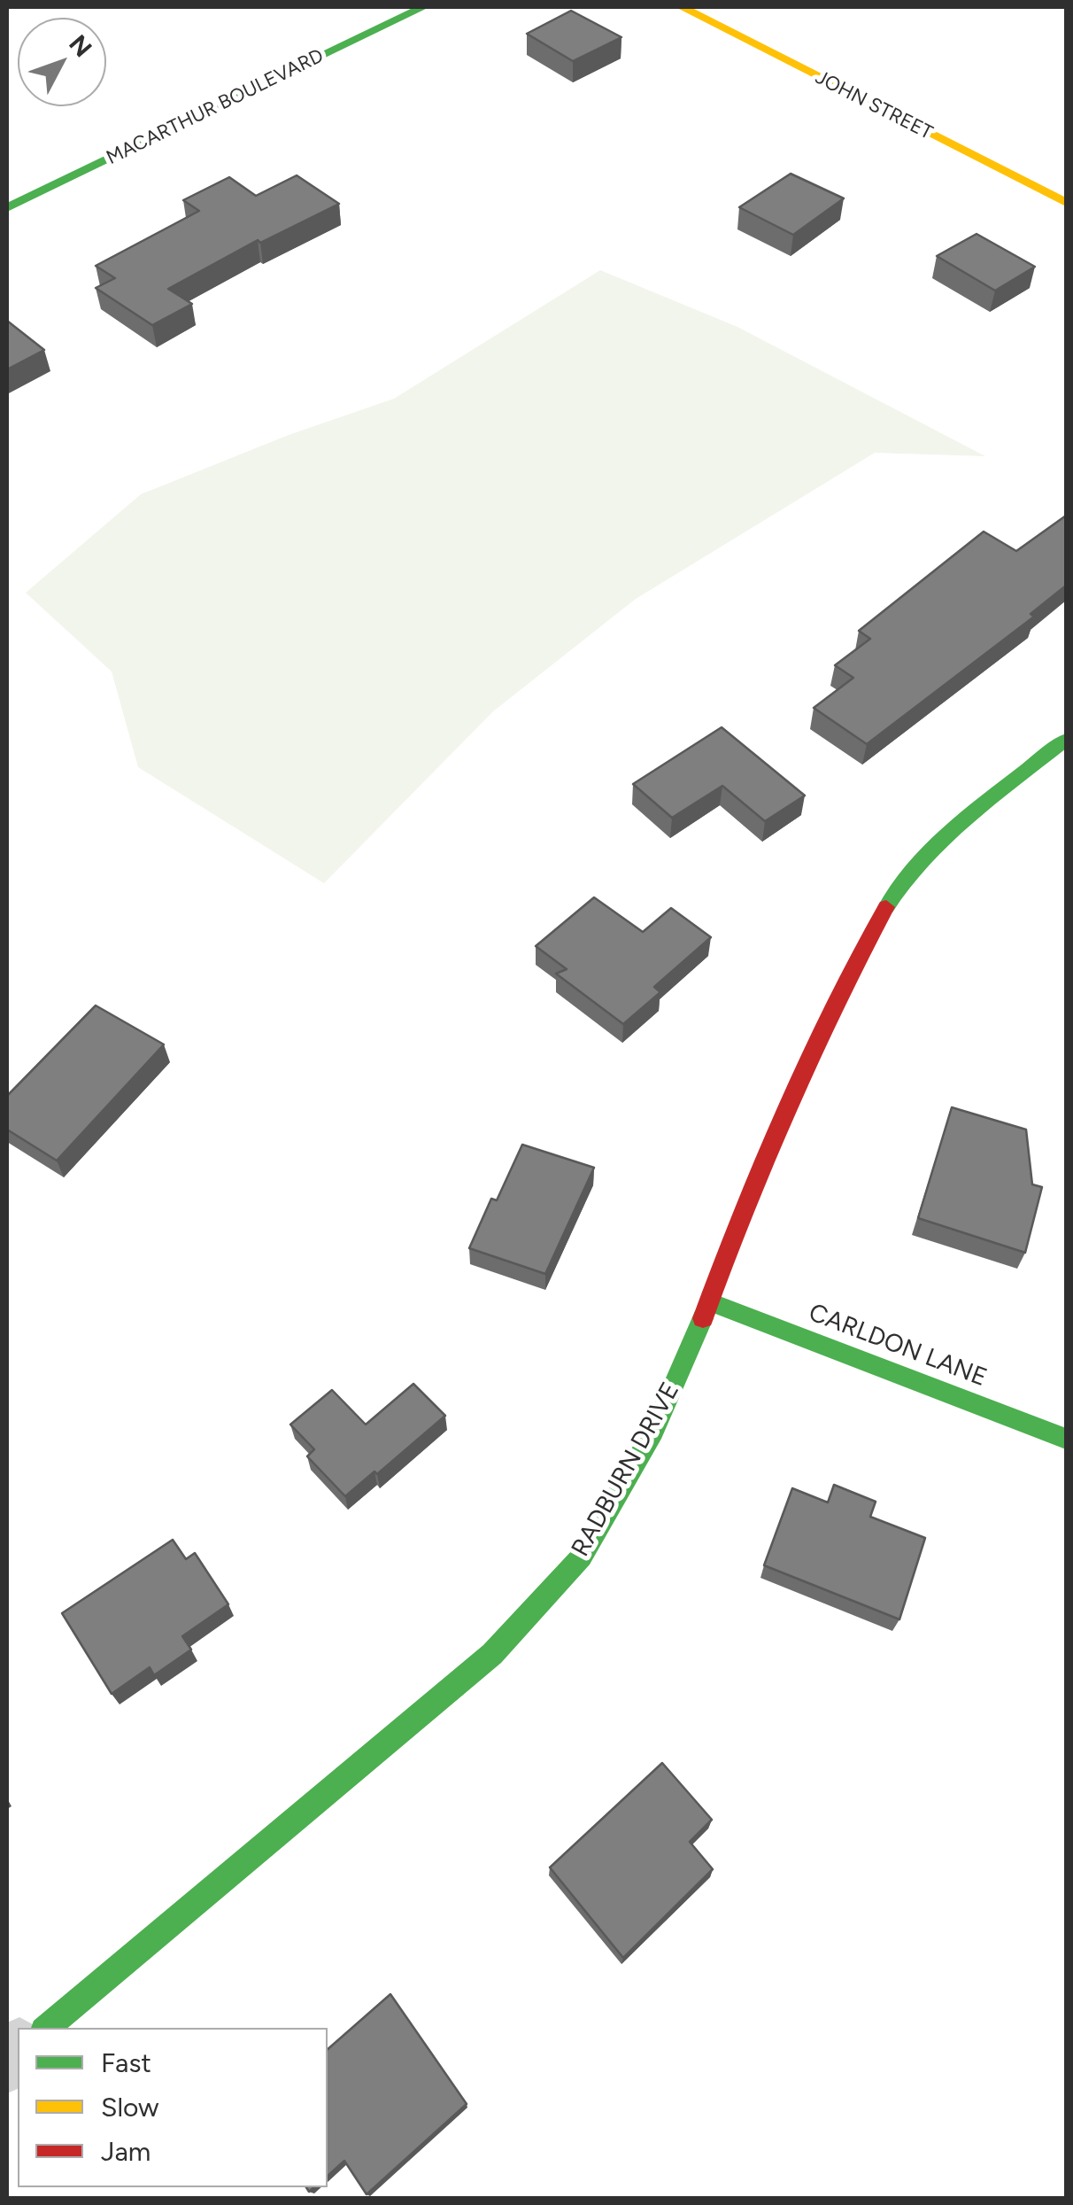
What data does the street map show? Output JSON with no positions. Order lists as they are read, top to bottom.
{
  "streets": {
    "street": [
      "JOHN STREET",
      "MACARTHUR BOULEVARD",
      "CARLDON LANE",
      "RADBURN DRIVE"
    ]
  },
  "crossings": [
    ["CARLDON LANE", "RADBURN DRIVE"]
  ],
  "legend": ["Fast", "Slow", "Jam"],
  "north": "top right"
}
